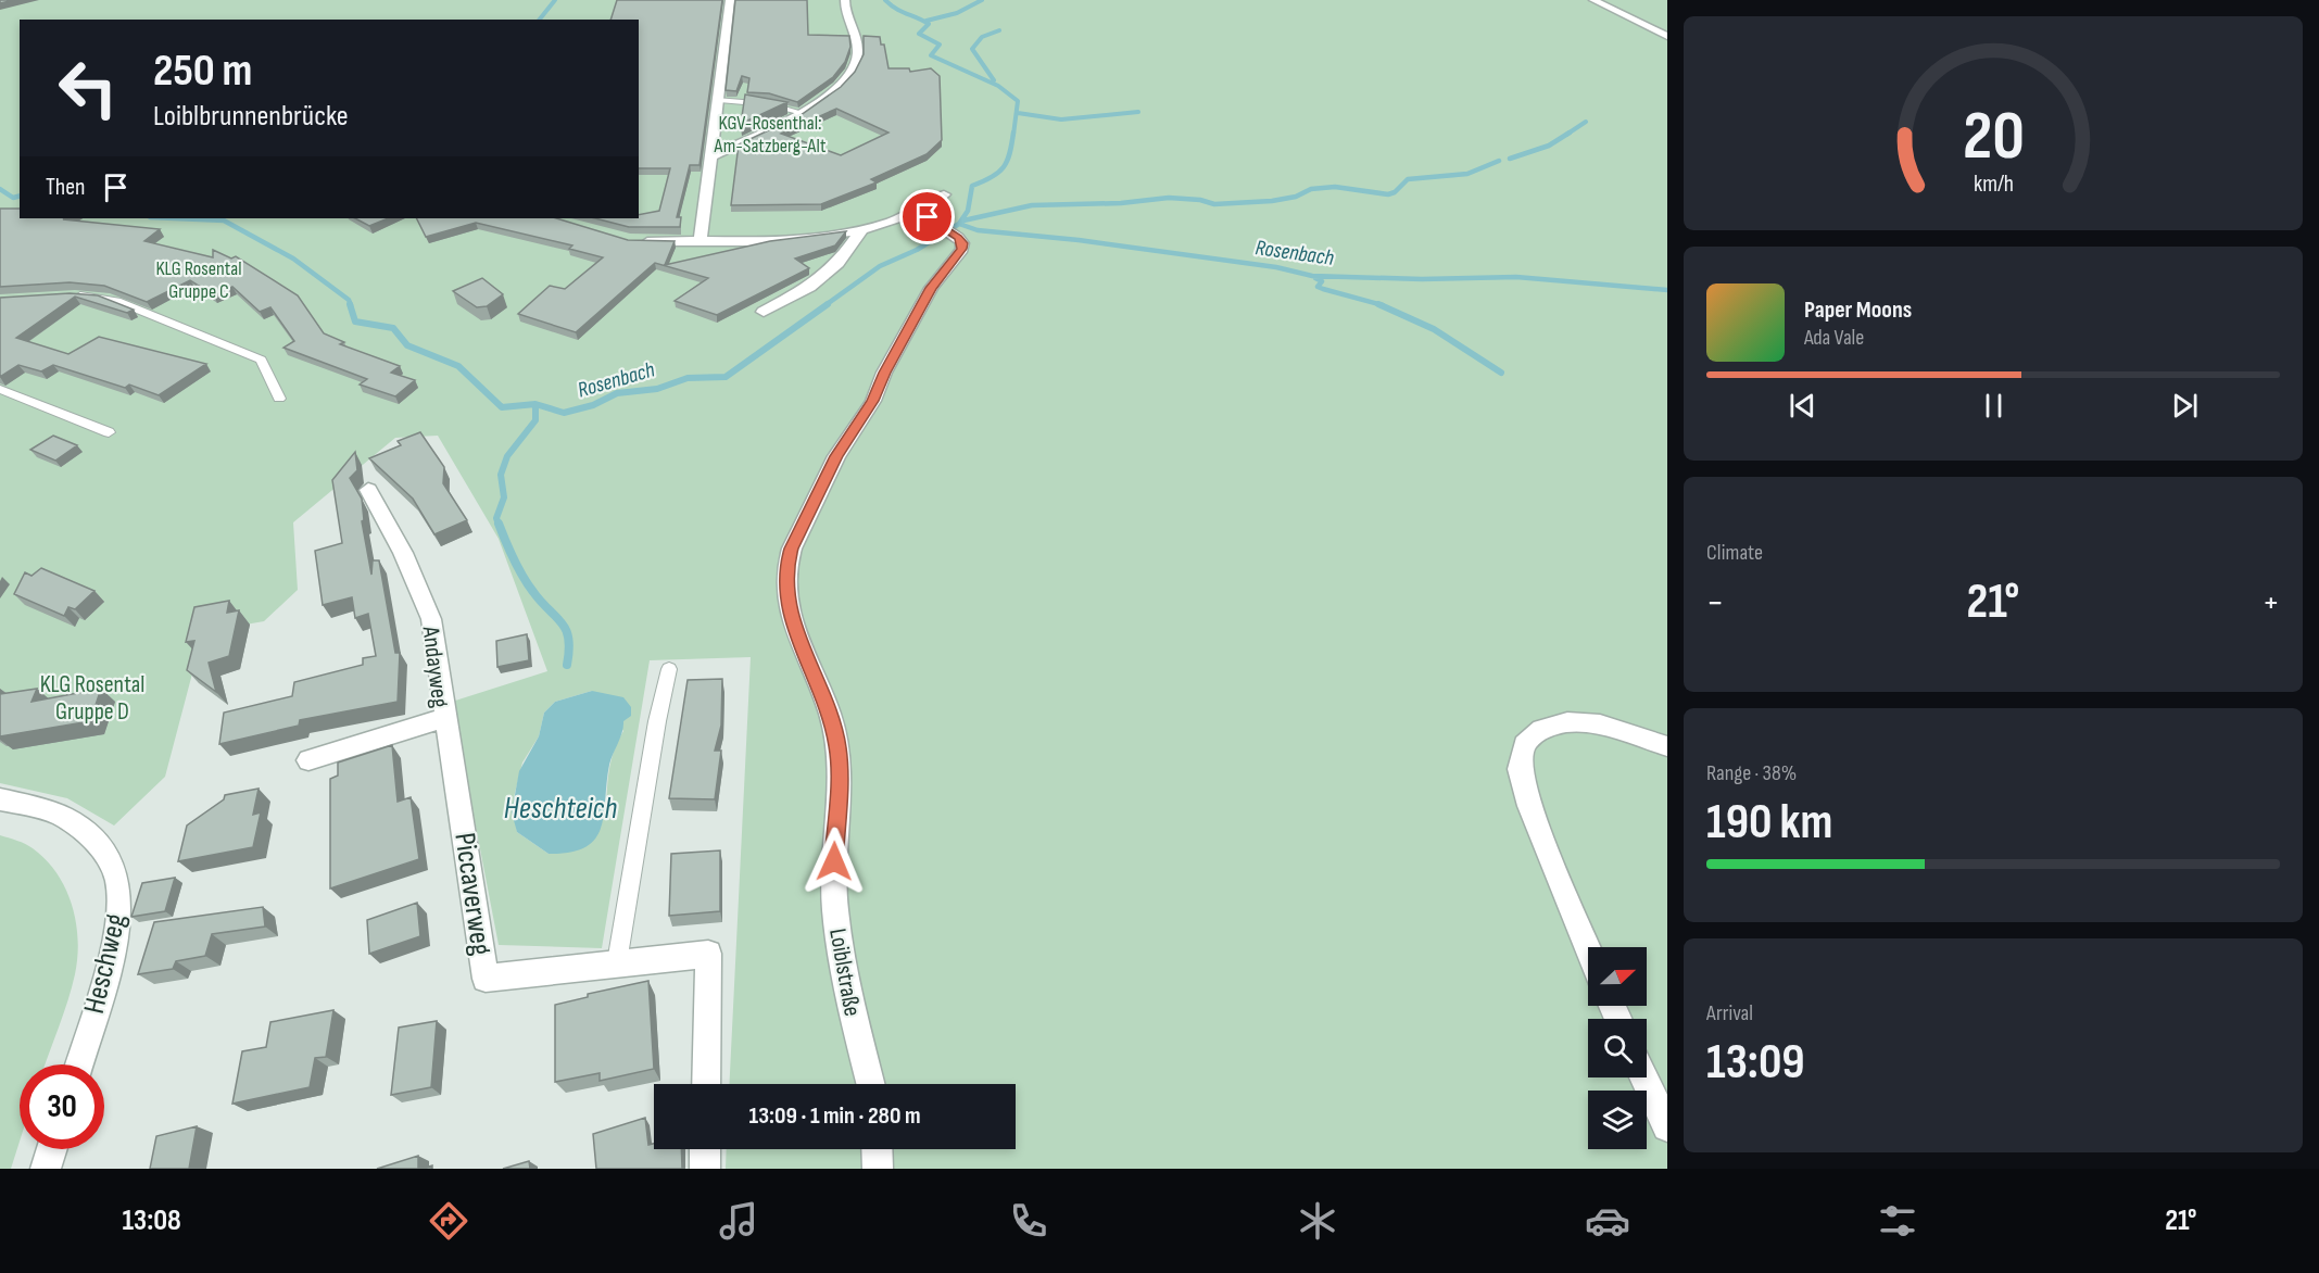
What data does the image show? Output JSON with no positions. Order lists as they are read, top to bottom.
{
  "streets": {
    "street": [
      "Andayweg",
      "Piccaverweg",
      "Heschweg",
      "Loiblstraße"
    ]
  },
  "crossings": [
    ["Andayweg", "Piccaverweg"]
  ],
  "water": ["Rosenbach", "Heschteich"],
  "parks": ["KGV-Rosenthal: Am-Satzberg-Alt", "KLG Rosental Gruppe C", "KLG Rosental Gruppe D"],
  "north": "right",
  "page": {
    "turn": ["250 m", "Loiblbrunnenbrücke"],
    "then": "Then",
    "song": ["Paper Moons", "Ada Vale"],
    "tile": [
      "Climate",
      ["Range · 38%", "190 km"],
      ["Arrival", "13:09"]
    ],
    "heat": ["−", "21°", "+"],
    "limit": "30",
    "trip": "13:09 · 1 min · 280 m",
    "tabs": ["13:08", "21°"],
    "gauge": ["20", "km/h"]
  }
}
